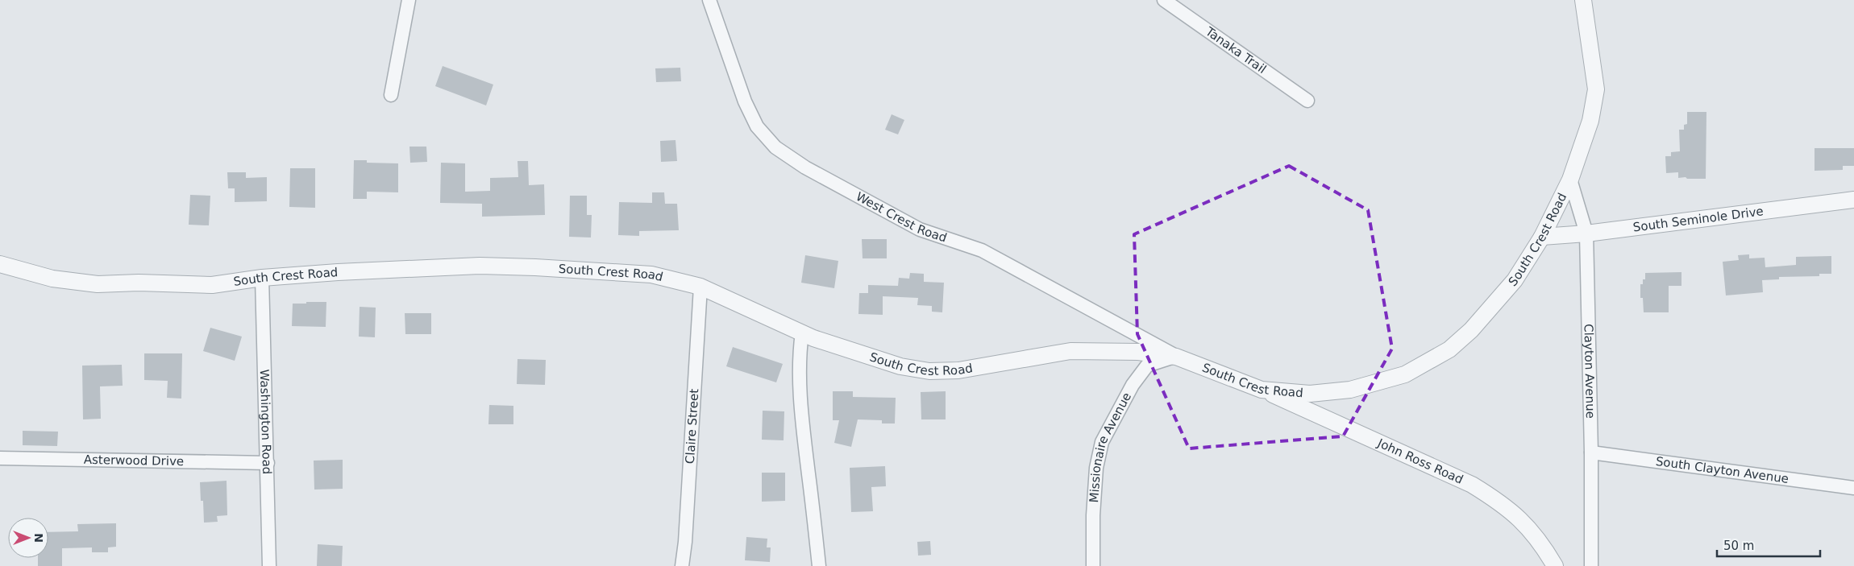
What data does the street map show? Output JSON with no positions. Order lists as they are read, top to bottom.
{
  "streets": {
    "street": [
      "Tanaka Trail",
      "West Crest Road",
      "South Seminole Drive",
      "South Crest Road",
      "Clayton Avenue",
      "Washington Road",
      "Claire Street",
      "Missionaire Avenue",
      "Asterwood Drive",
      "John Ross Road",
      "South Clayton Avenue"
    ]
  },
  "crossings": [
    ["West Crest Road", "South Crest Road"],
    ["West Crest Road", "Missionaire Avenue"],
    ["South Seminole Drive", "South Crest Road"],
    ["South Seminole Drive", "Clayton Avenue"],
    ["South Crest Road", "Clayton Avenue"],
    ["South Crest Road", "Washington Road"],
    ["South Crest Road", "Claire Street"],
    ["South Crest Road", "Missionaire Avenue"],
    ["South Crest Road", "John Ross Road"],
    ["Clayton Avenue", "South Clayton Avenue"],
    ["Washington Road", "Asterwood Drive"]
  ],
  "scale_bar": "50 m",
  "north": "right"
}
